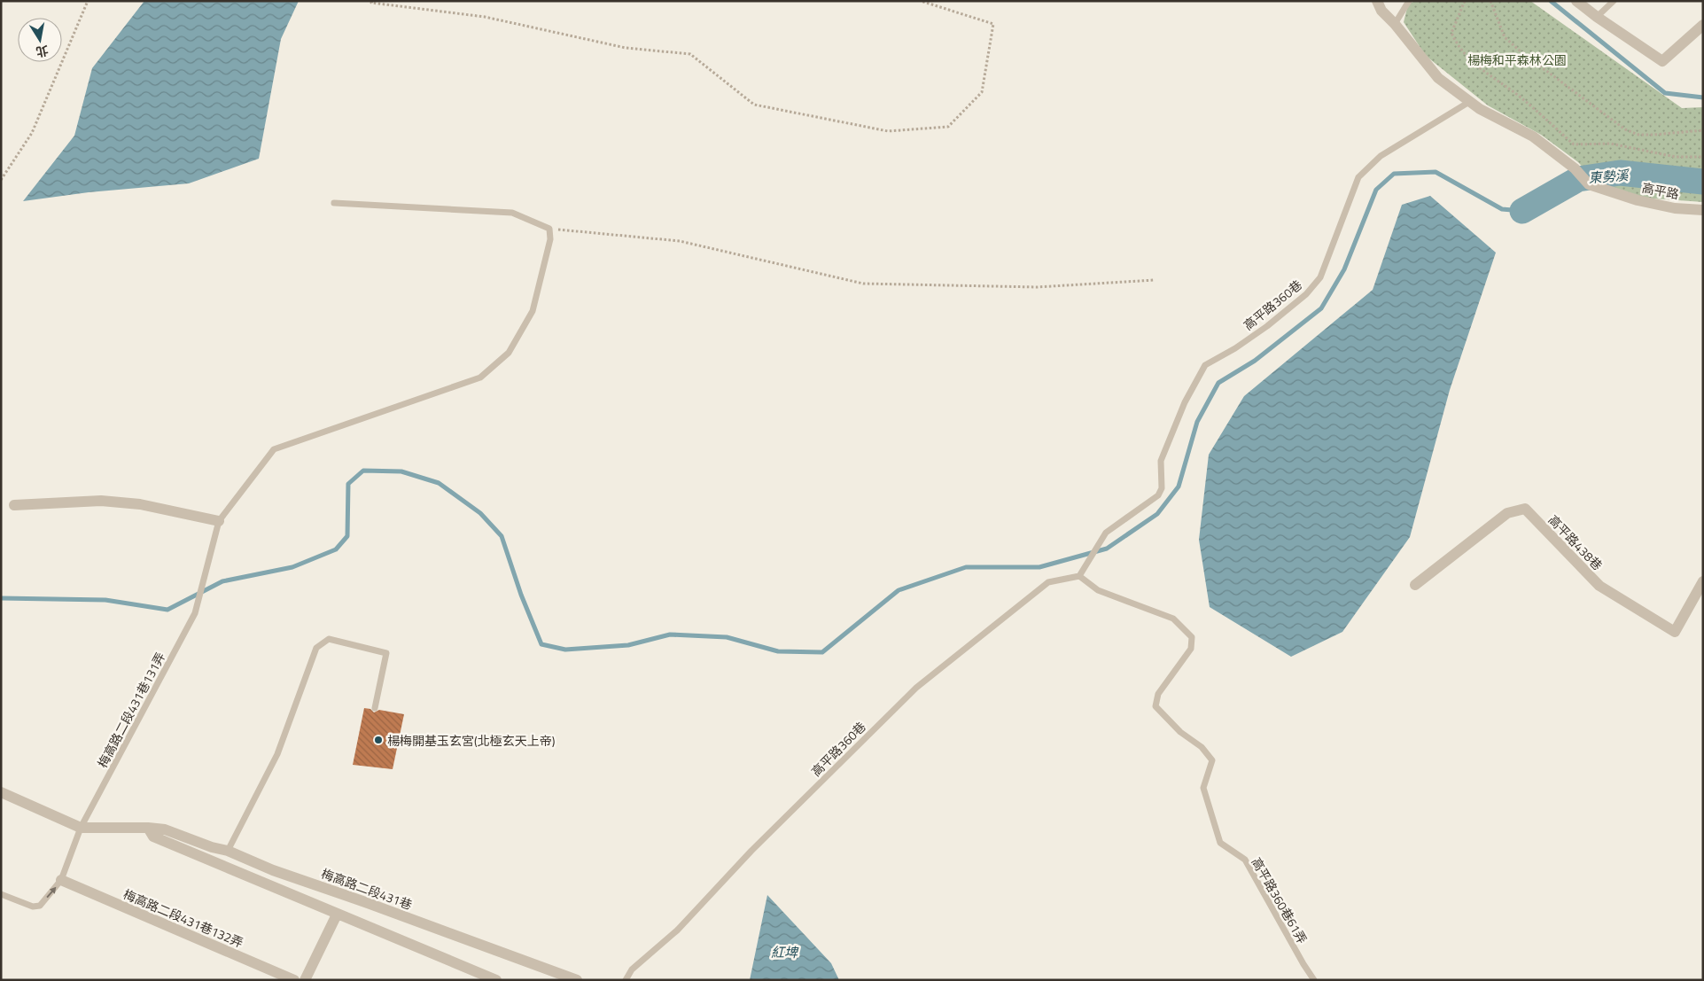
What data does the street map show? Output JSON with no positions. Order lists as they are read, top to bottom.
{
  "streets": {
    "street": [
      "高平路",
      "高平路438巷",
      "梅高路二段431巷",
      "梅高路二段431巷132弄"
    ],
    "lane": ["高平路360巷", "梅高路二段431巷131弄", "高平路360巷61弄"]
  },
  "crossings": [
    ["高平路", "高平路360巷"],
    ["高平路360巷", "高平路360巷61弄"],
    ["梅高路二段431巷131弄", "梅高路二段431巷"],
    ["梅高路二段431巷131弄", "梅高路二段431巷132弄"]
  ],
  "water": ["東勢溪", "紅埤"],
  "parks": ["楊梅和平森林公園"],
  "places": ["楊梅開基玉玄宮(北極玄天上帝)"],
  "north": "bottom"
}
